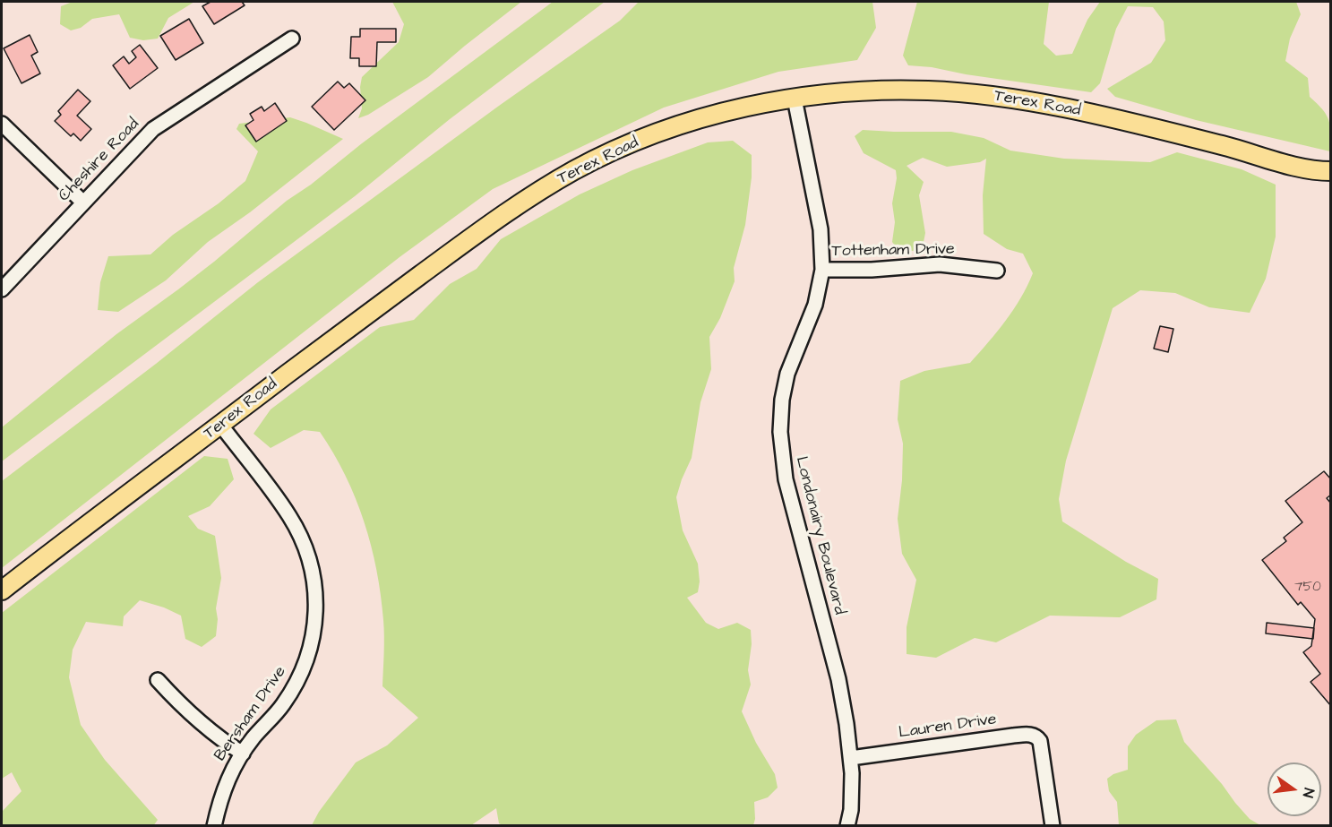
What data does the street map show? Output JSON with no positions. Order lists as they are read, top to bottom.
{
  "streets": {
    "main road": ["Terex Road"],
    "street": [
      "Cheshire Road",
      "Tottenham Drive",
      "Londonairy Boulevard",
      "Bersham Drive",
      "Lauren Drive"
    ]
  },
  "crossings": [
    ["Terex Road", "Londonairy Boulevard"],
    ["Terex Road", "Bersham Drive"],
    ["Tottenham Drive", "Londonairy Boulevard"],
    ["Londonairy Boulevard", "Lauren Drive"]
  ],
  "house_numbers": ["750"],
  "north": "right"
}
